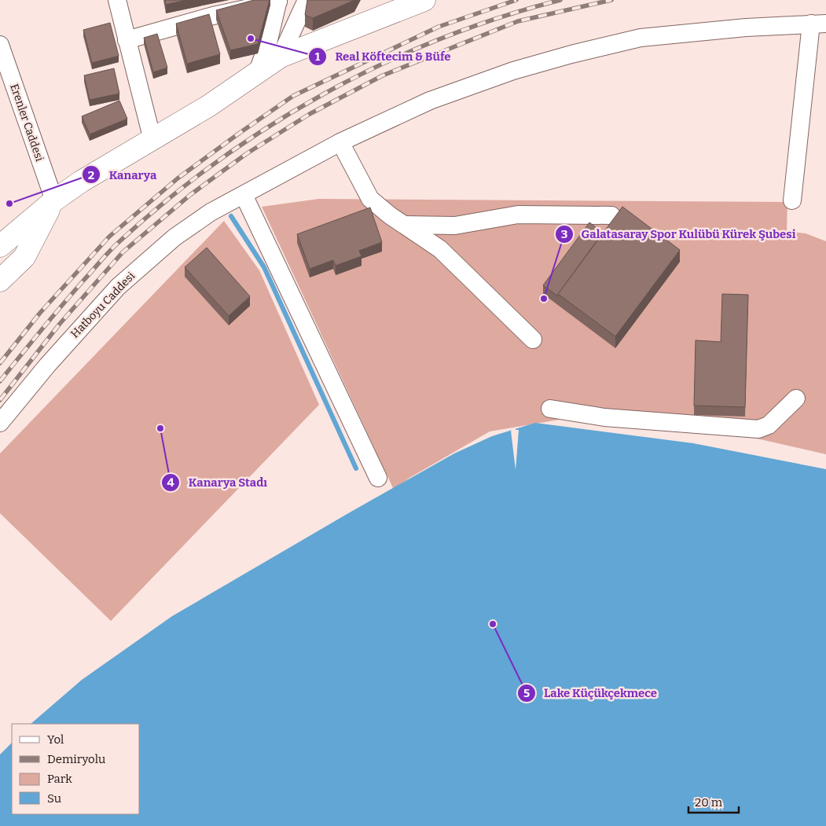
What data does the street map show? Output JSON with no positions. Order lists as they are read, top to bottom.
{
  "streets": {
    "street": ["Erenler Caddesi", "Hatboyu Caddesi"]
  },
  "places": [
    "Real Köftecim & Büfe",
    "Kanarya",
    "Galatasaray Spor Kulübü Kürek Şubesi",
    "Kanarya Stadı",
    "Lake Küçükçekmece"
  ],
  "legend": [
    "Yol",
    "Demiryolu",
    "Park",
    "Su"
  ],
  "scale_bar": "20 m"
}
